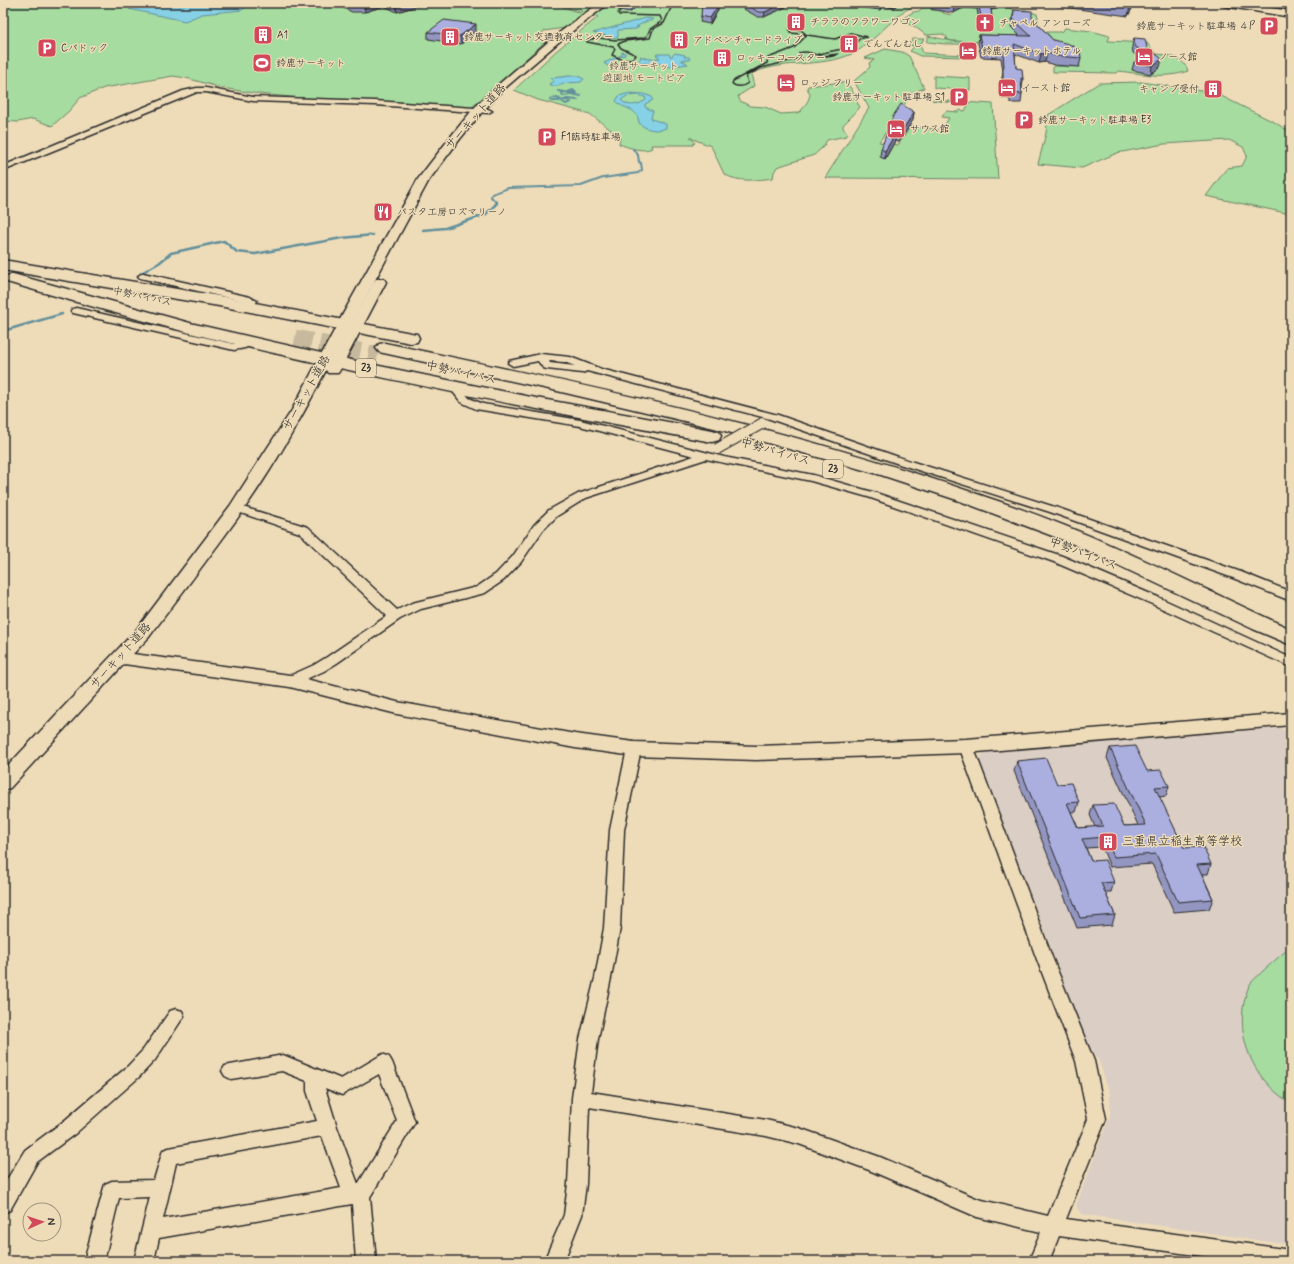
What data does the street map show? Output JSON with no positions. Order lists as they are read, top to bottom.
{
  "streets": {
    "highway": ["中勢バイパス", "23"],
    "street": ["サーキット道路"]
  },
  "crossings": [
    ["サーキット道路", "23"],
    ["中勢バイパス", "23"]
  ],
  "parks": ["鈴鹿サーキット 遊園地 モートピア"],
  "places": {
    "building": [
      "チララのフラワーワゴン",
      "A1",
      "鈴鹿サーキット交通教育センター",
      "アドベンチャードライブ",
      "でんでんむし",
      "ロッキーコースター",
      "キャンプ受付",
      "三重県立稲生高等学校"
    ],
    "church": ["チャペル アンローズ"],
    "parking": [
      "鈴鹿サーキット駐車場 ４P",
      "Cパドック",
      "鈴鹿サーキット駐車場 S1",
      "鈴鹿サーキット駐車場 E3",
      "F1臨時駐車場"
    ],
    "hotel": [
      "鈴鹿サーキットホテル",
      "ノース館",
      "ロッジ フリー",
      "イースト館",
      "サウス館"
    ],
    "sports": ["鈴鹿サーキット"],
    "restaurant": ["パスタ工房ロズマリーノ"]
  },
  "north": "right"
}
